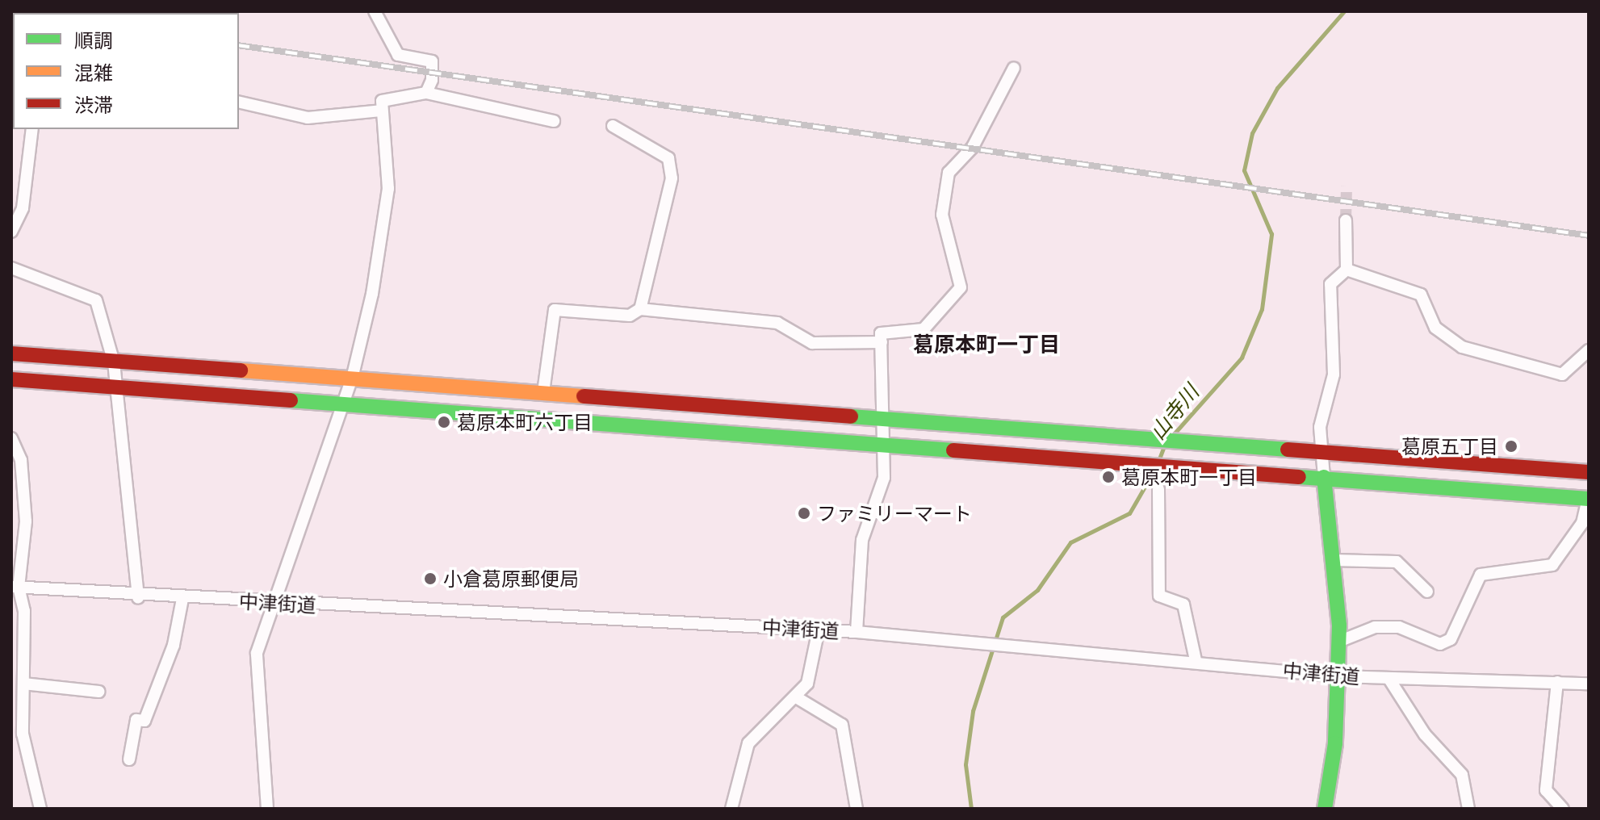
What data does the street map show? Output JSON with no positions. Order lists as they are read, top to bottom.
{
  "streets": {
    "street": ["中津街道"]
  },
  "districts": ["葛原本町一丁目"],
  "water": ["山寺川"],
  "places": [
    "葛原本町六丁目",
    "葛原五丁目",
    "葛原本町一丁目",
    "ファミリーマート",
    "小倉葛原郵便局"
  ],
  "legend": ["順調", "混雑", "渋滞"]
}
